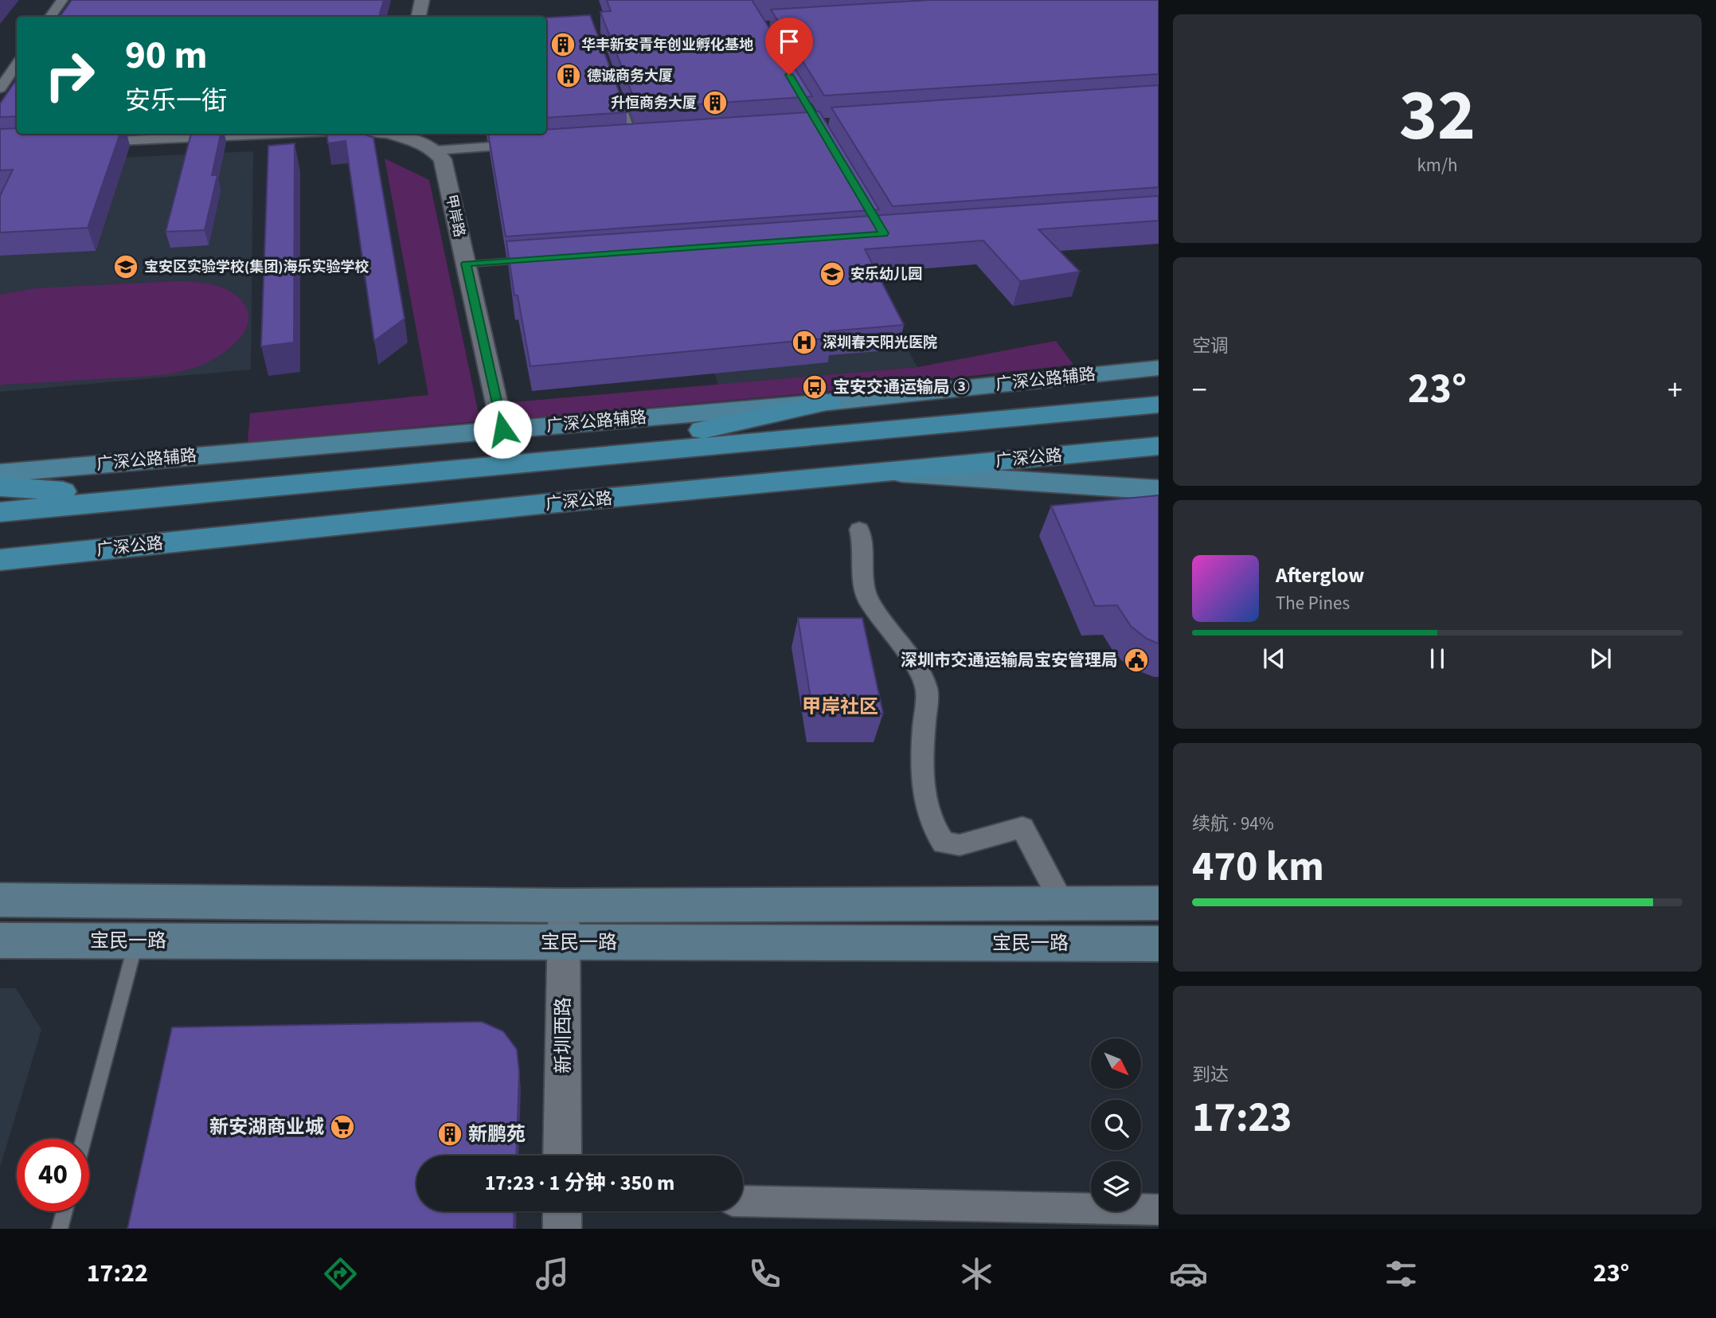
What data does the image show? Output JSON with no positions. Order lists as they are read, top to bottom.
{
  "streets": {
    "highway": ["广深公路"],
    "main road": ["广深公路辅路", "宝民一路"],
    "street": ["甲岸路", "新圳西路"]
  },
  "crossings": [
    ["甲岸路", "广深公路辅路"],
    ["宝民一路", "新圳西路"]
  ],
  "districts": ["甲岸社区"],
  "places": {
    "building": [
      "华丰新安青年创业孵化基地",
      "德诚商务大厦",
      "升恒商务大厦",
      "新鹏苑"
    ],
    "school or university": ["宝安区实验学校(集团)海乐实验学校", "安乐幼儿园"],
    "hospital": ["深圳春天阳光医院"],
    "bus stop": ["宝安交通运输局 ③"],
    "public building": ["深圳市交通运输局宝安管理局"],
    "supermarket": ["新安湖商业城"]
  },
  "north": "bottom right",
  "page": {
    "tile": [
      ["32", "km/h"],
      "空调",
      ["续航 · 94%", "470 km"],
      ["到达", "17:23"]
    ],
    "turn": ["90 m", "安乐一街"],
    "heat": ["−", "23°", "+"],
    "song": ["Afterglow", "The Pines"],
    "limit": "40",
    "trip": "17:23 · 1 分钟 · 350 m",
    "tabs": ["17:22", "23°"]
  }
}
